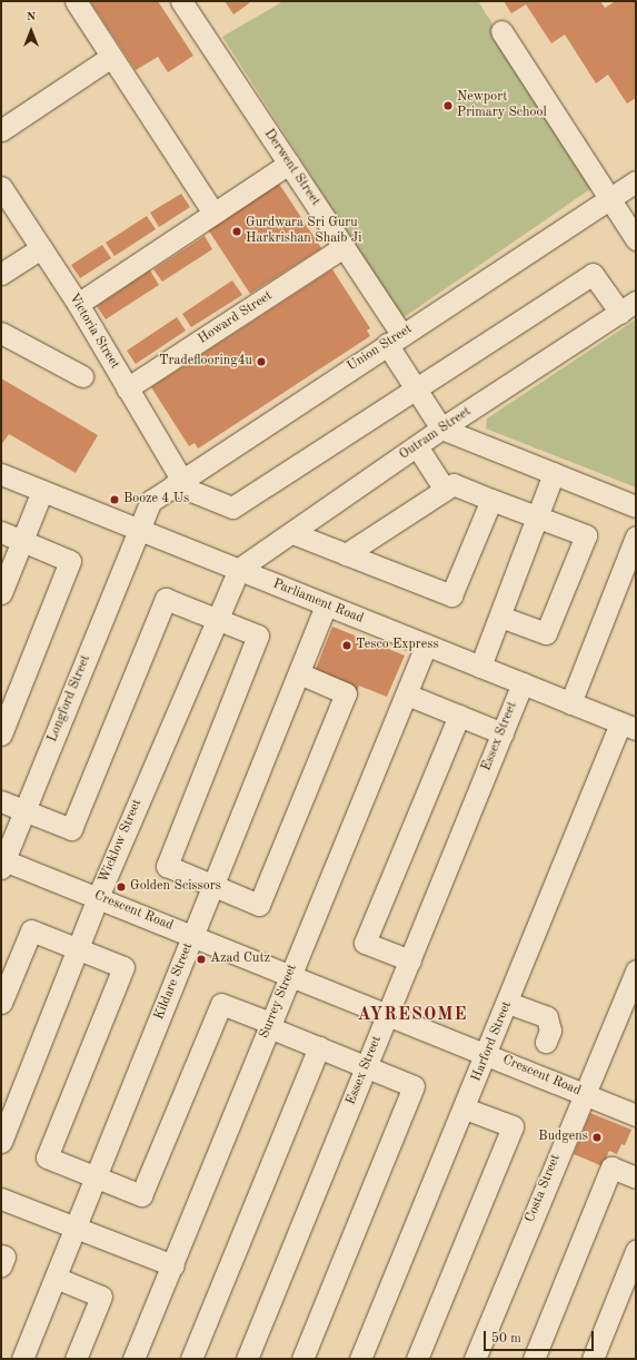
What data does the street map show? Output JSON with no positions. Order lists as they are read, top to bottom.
{
  "streets": {
    "street": [
      "Derwent Street",
      "Howard Street",
      "Victoria Street",
      "Union Street",
      "Outram Street",
      "Parliament Road",
      "Longford Street",
      "Essex Street",
      "Wicklow Street",
      "Crescent Road",
      "Kildare Street",
      "Surrey Street",
      "Harford Street",
      "Costa Street"
    ]
  },
  "crossings": [
    ["Derwent Street", "Howard Street"],
    ["Derwent Street", "Union Street"],
    ["Derwent Street", "Outram Street"],
    ["Howard Street", "Victoria Street"],
    ["Victoria Street", "Union Street"],
    ["Union Street", "Parliament Road"],
    ["Union Street", "Longford Street"],
    ["Outram Street", "Parliament Road"],
    ["Outram Street", "Wicklow Street"],
    ["Parliament Road", "Longford Street"],
    ["Parliament Road", "Essex Street"],
    ["Parliament Road", "Wicklow Street"],
    ["Parliament Road", "Kildare Street"],
    ["Parliament Road", "Surrey Street"],
    ["Parliament Road", "Harford Street"],
    ["Longford Street", "Crescent Road"],
    ["Essex Street", "Crescent Road"],
    ["Wicklow Street", "Crescent Road"],
    ["Crescent Road", "Kildare Street"],
    ["Crescent Road", "Surrey Street"],
    ["Crescent Road", "Harford Street"],
    ["Crescent Road", "Costa Street"]
  ],
  "districts": ["AYRESOME"],
  "places": [
    "Newport Primary School",
    "Gurdwara Sri Guru Harkrishan Shaib Ji",
    "Tradeflooring4u",
    "Booze 4 Us",
    "Tesco Express",
    "Golden Scissors",
    "Azad Cutz",
    "Budgens"
  ],
  "scale_bar": "50 m",
  "north": "top"
}
